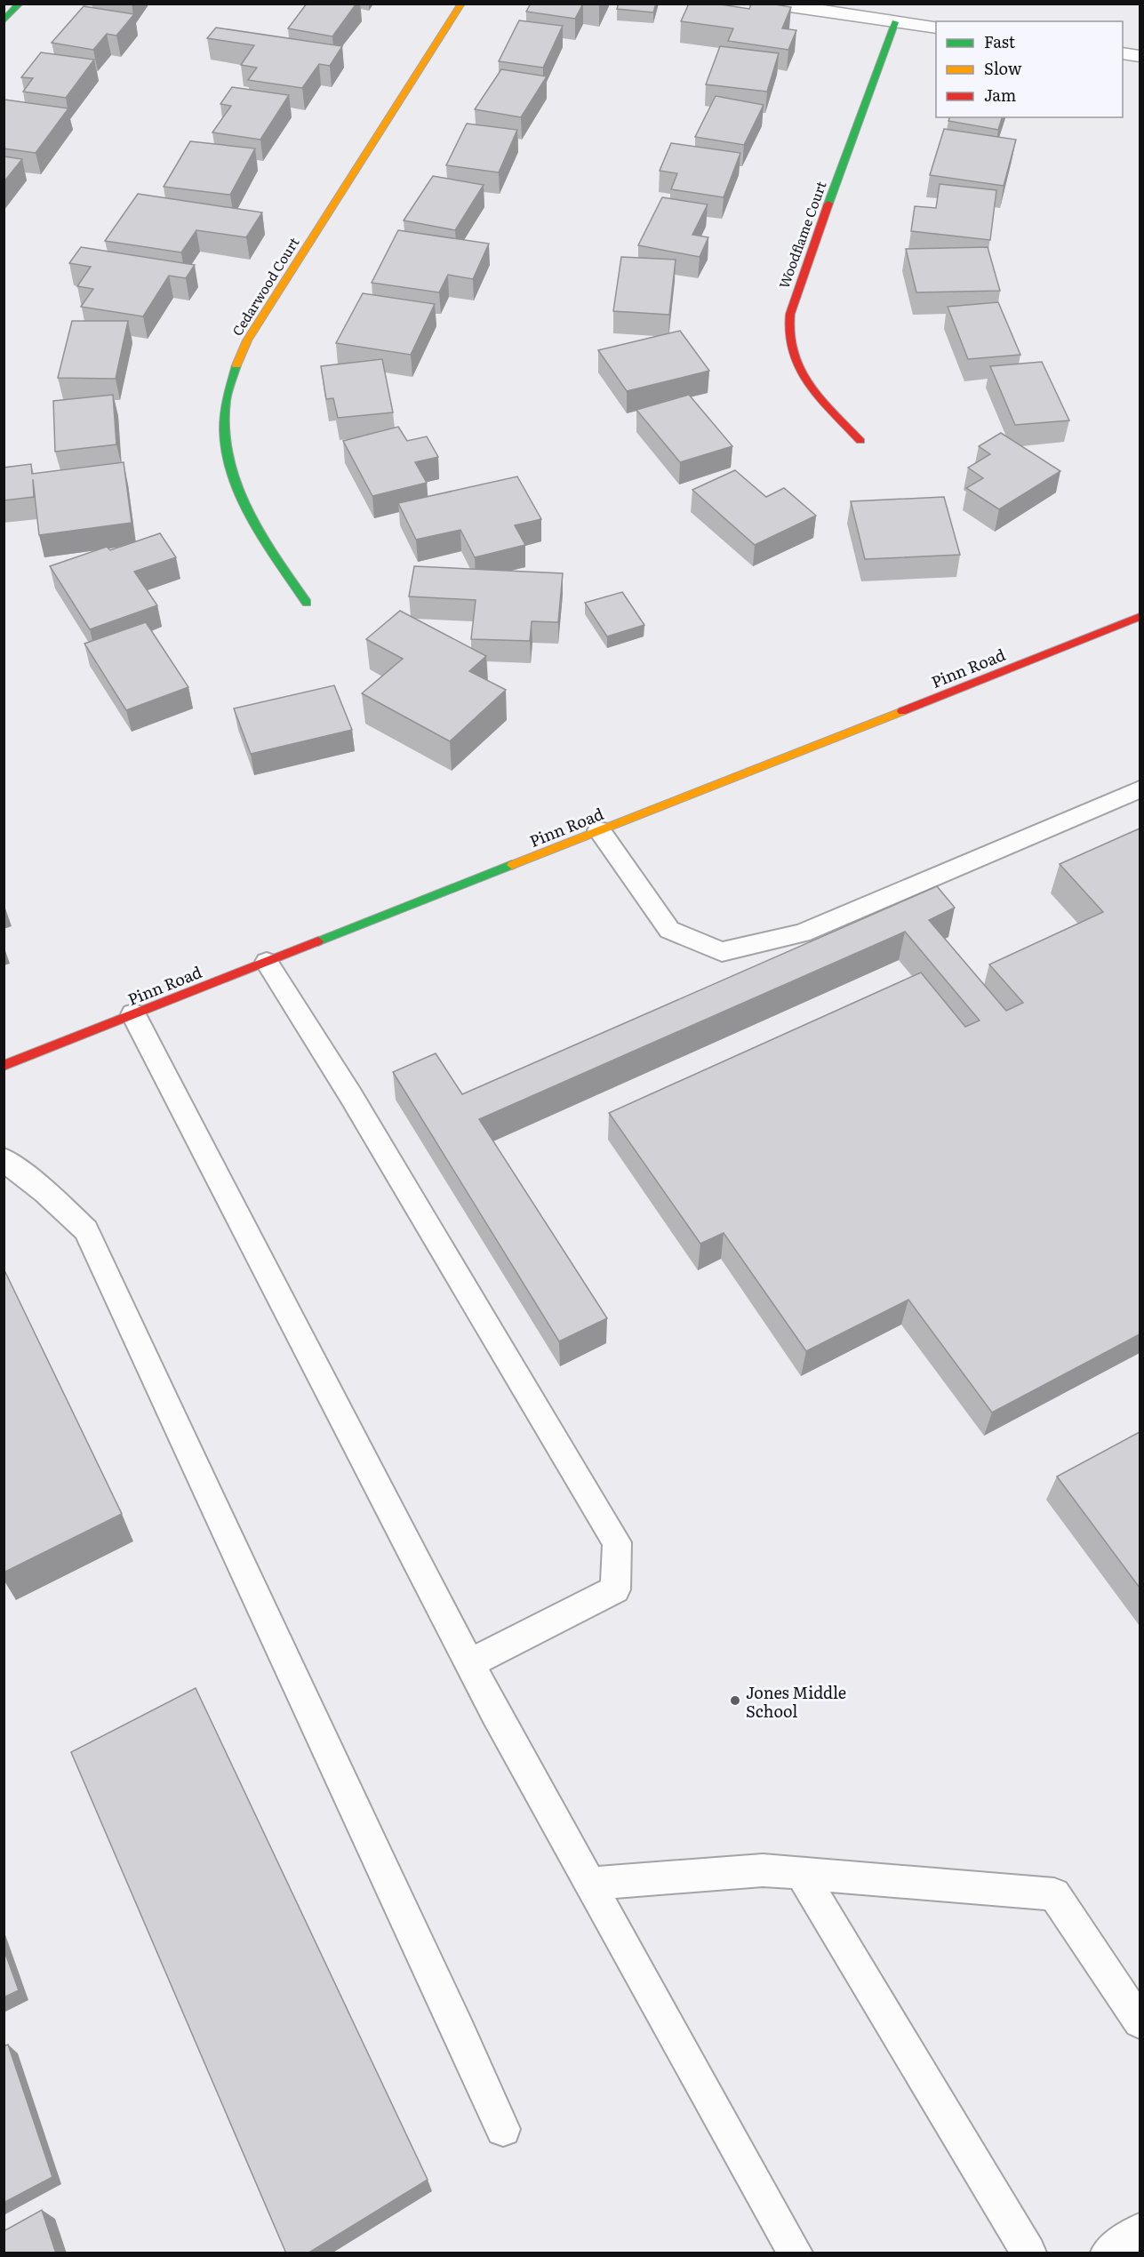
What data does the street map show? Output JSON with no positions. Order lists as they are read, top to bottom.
{
  "streets": {
    "street": ["Woodflame Court", "Cedarwood Court", "Pinn Road"]
  },
  "places": ["Jones Middle School"],
  "legend": ["Fast", "Slow", "Jam"]
}
